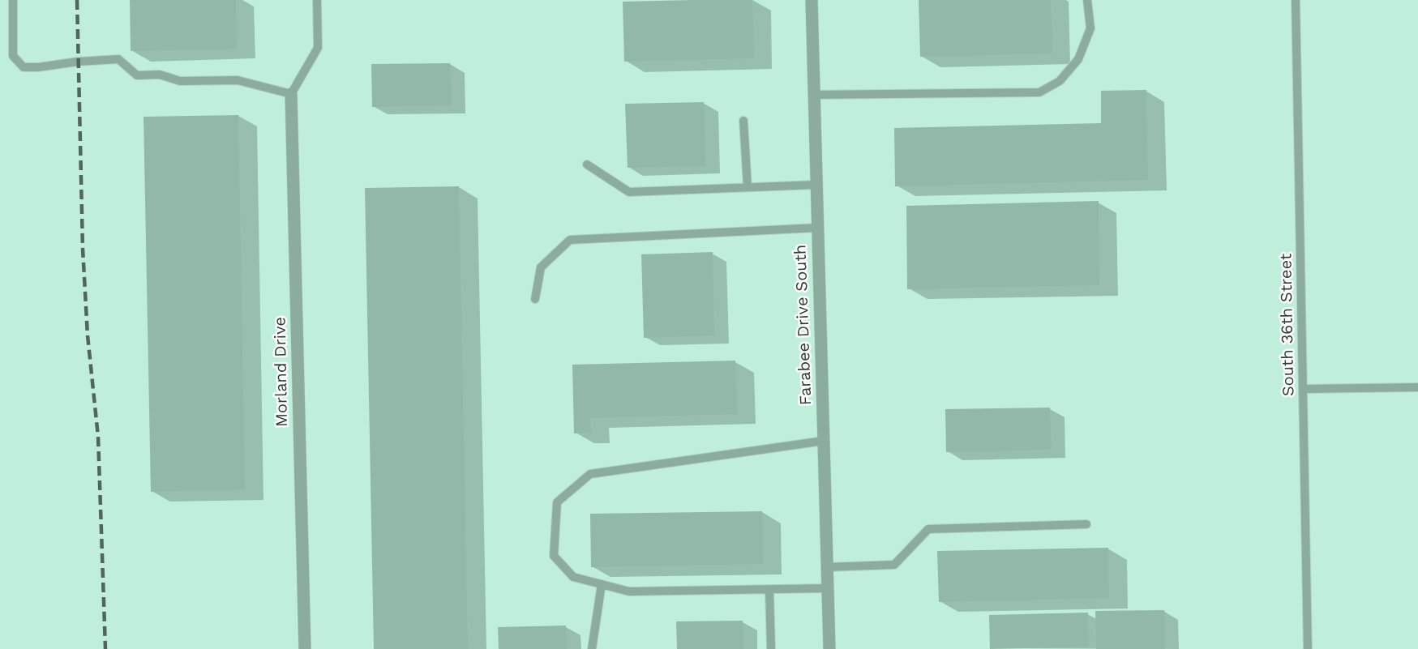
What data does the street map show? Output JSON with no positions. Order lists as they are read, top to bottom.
{
  "streets": {
    "street": ["Farabee Drive South", "Morland Drive"],
    "lane": ["South 36th Street"]
  }
}
